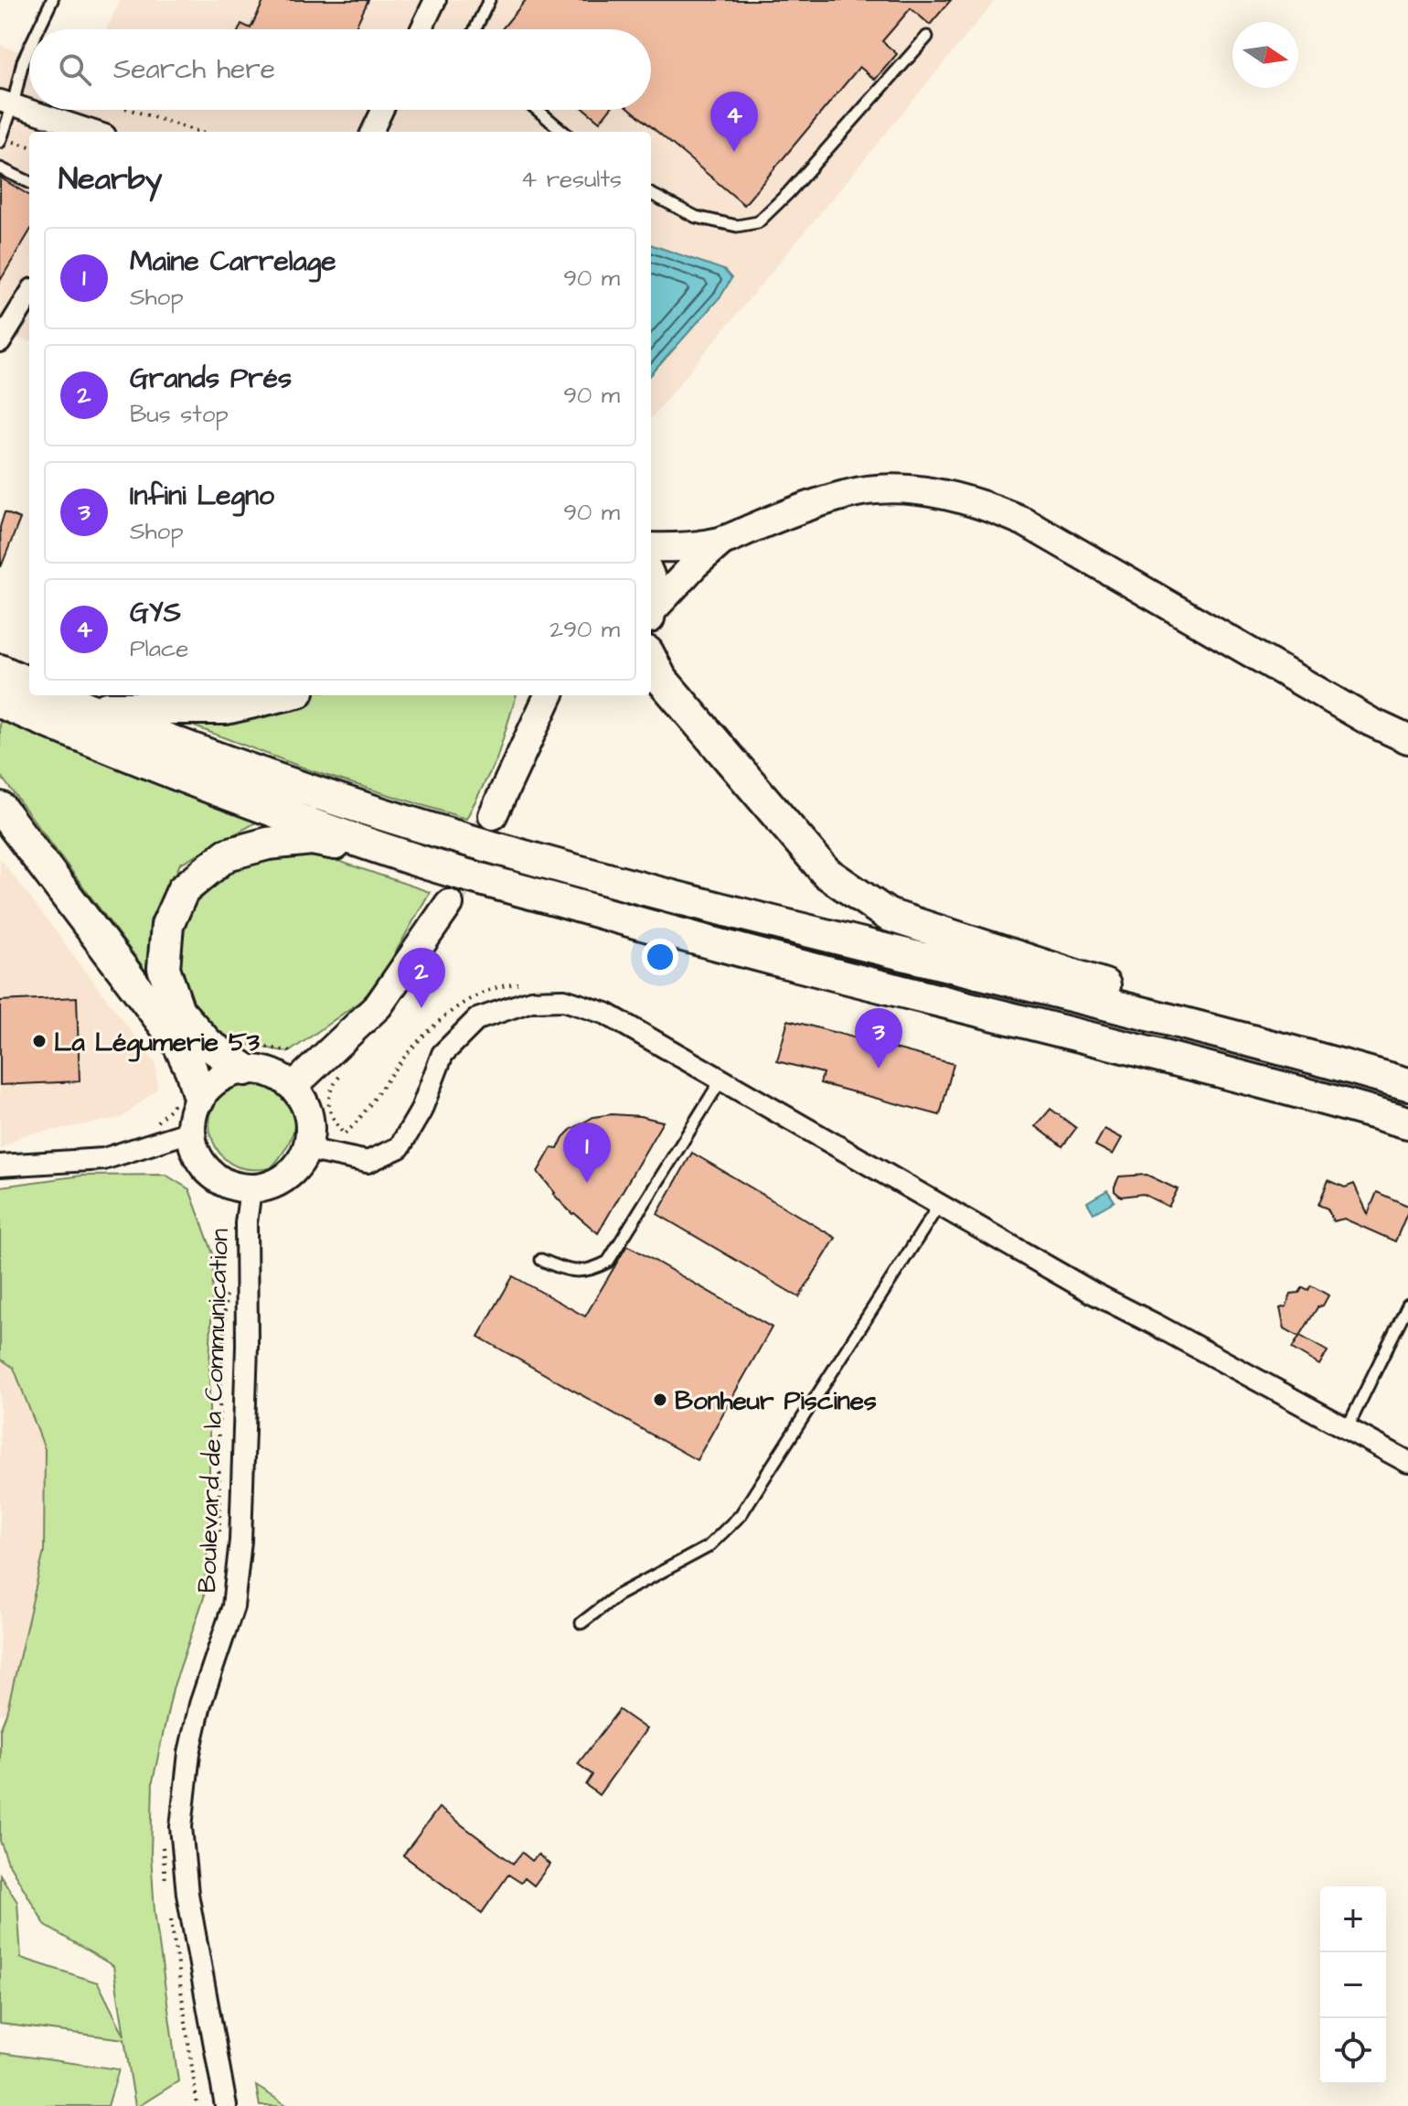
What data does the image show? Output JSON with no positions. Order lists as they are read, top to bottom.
{
  "streets": {
    "street": ["Boulevard de la Communication"]
  },
  "places": ["La Légumerie 53", "Bonheur Piscines"],
  "north": "right",
  "page": {
    "search": "Search here",
    "pins": [
      "4",
      "2",
      "3",
      "1"
    ],
    "heading": ["Nearby", "4 results"],
    "list": [
      {
        "mark": "1",
        "name": "Maine Carrelage",
        "note": "Shop",
        "value": "90 m"
      },
      {
        "mark": "2",
        "name": "Grands Prés",
        "note": "Bus stop",
        "value": "90 m"
      },
      {
        "mark": "3",
        "name": "Infini Legno",
        "note": "Shop",
        "value": "90 m"
      },
      {
        "mark": "4",
        "name": "GYS",
        "note": "Place",
        "value": "290 m"
      }
    ],
    "map_buttons": ["+", "−"]
  }
}
